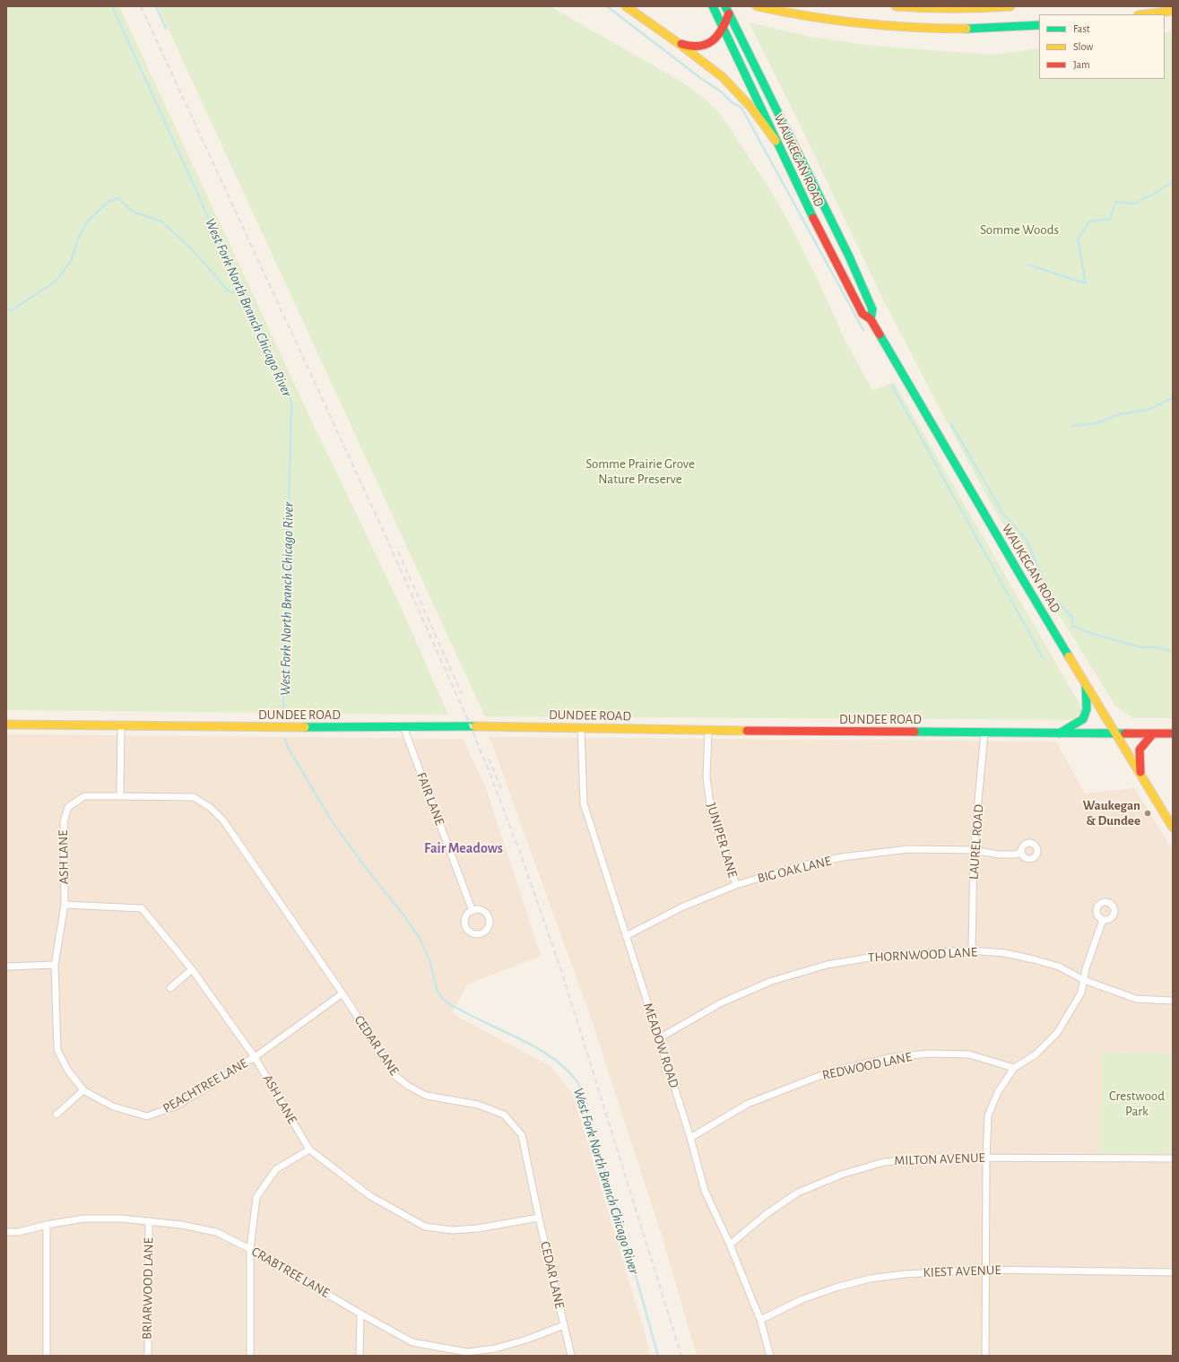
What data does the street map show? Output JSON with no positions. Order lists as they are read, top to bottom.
{
  "streets": {
    "main road": ["WAUKEGAN ROAD", "DUNDEE ROAD"],
    "street": [
      "FAIR LANE",
      "JUNIPER LANE",
      "LAUREL ROAD",
      "ASH LANE",
      "BIG OAK LANE",
      "THORNWOOD LANE",
      "CEDAR LANE",
      "MEADOW ROAD",
      "REDWOOD LANE",
      "PEACHTREE LANE",
      "MILTON AVENUE",
      "KIEST AVENUE",
      "CRABTREE LANE",
      "BRIARWOOD LANE"
    ]
  },
  "crossings": [
    ["WAUKEGAN ROAD", "DUNDEE ROAD"],
    ["DUNDEE ROAD", "FAIR LANE"],
    ["DUNDEE ROAD", "JUNIPER LANE"],
    ["DUNDEE ROAD", "LAUREL ROAD"],
    ["DUNDEE ROAD", "MEADOW ROAD"],
    ["JUNIPER LANE", "BIG OAK LANE"],
    ["LAUREL ROAD", "BIG OAK LANE"],
    ["LAUREL ROAD", "THORNWOOD LANE"],
    ["ASH LANE", "CEDAR LANE"],
    ["ASH LANE", "PEACHTREE LANE"],
    ["BIG OAK LANE", "MEADOW ROAD"],
    ["THORNWOOD LANE", "MEADOW ROAD"],
    ["CEDAR LANE", "PEACHTREE LANE"],
    ["CEDAR LANE", "CRABTREE LANE"],
    ["MEADOW ROAD", "REDWOOD LANE"],
    ["MEADOW ROAD", "MILTON AVENUE"],
    ["MEADOW ROAD", "KIEST AVENUE"],
    ["CRABTREE LANE", "BRIARWOOD LANE"]
  ],
  "districts": ["Fair Meadows"],
  "water": ["West Fork North Branch Chicago River"],
  "parks": ["Somme Woods", "Somme Prairie Grove Nature Preserve", "Crestwood Park"],
  "places": ["Waukegan & Dundee"],
  "legend": ["Fast", "Slow", "Jam"]
}
